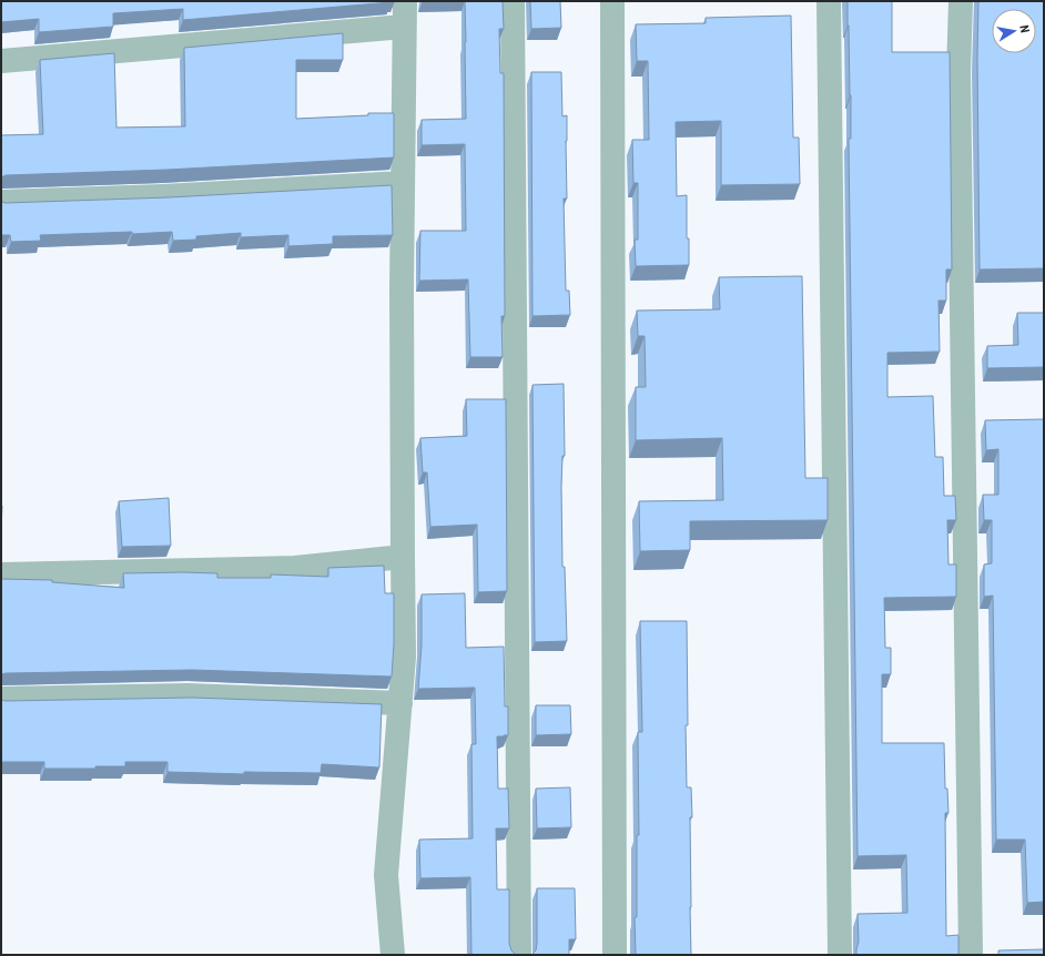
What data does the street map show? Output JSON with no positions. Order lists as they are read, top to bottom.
{
  "north": "right"
}
